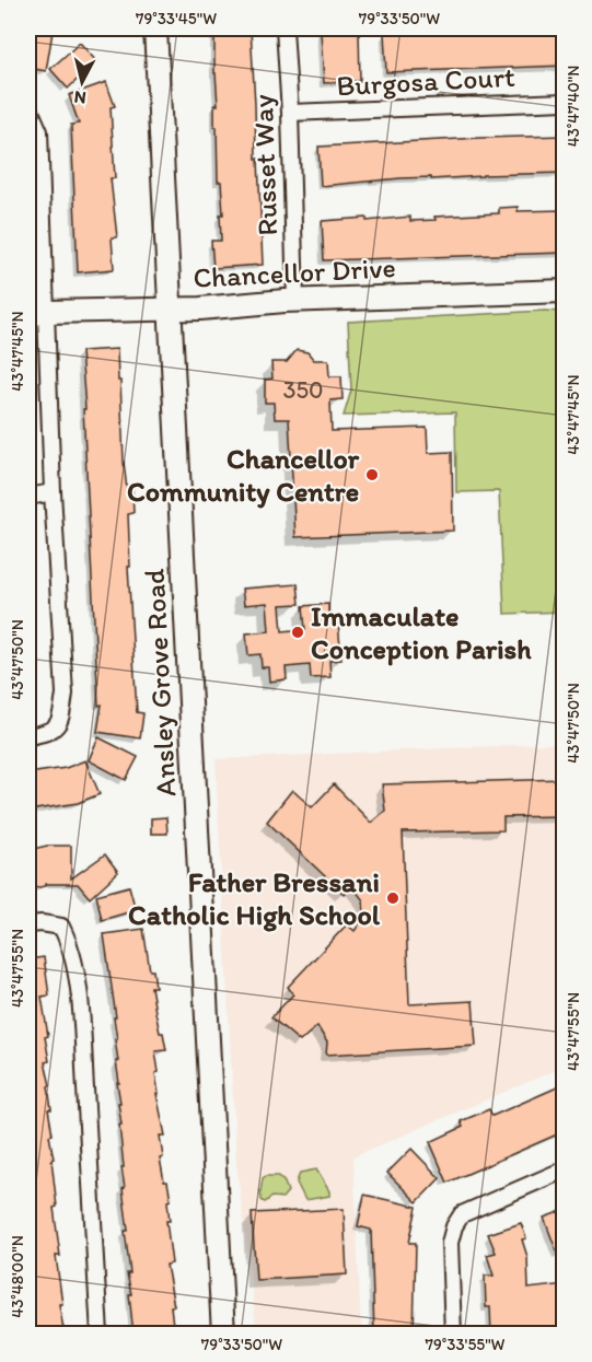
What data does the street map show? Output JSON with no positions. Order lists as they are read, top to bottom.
{
  "streets": {
    "street": [
      "Burgosa Court",
      "Russet Way",
      "Chancellor Drive",
      "Ansley Grove Road"
    ]
  },
  "crossings": [
    ["Burgosa Court", "Russet Way"],
    ["Russet Way", "Chancellor Drive"],
    ["Chancellor Drive", "Ansley Grove Road"]
  ],
  "places": ["Chancellor Community Centre", "Immaculate Conception Parish", "Father Bressani Catholic High School"],
  "house_numbers": ["350"],
  "north": "bottom",
  "coordinates": [
    "79°33'45\"W",
    "79°33'50\"W",
    "43°47'40\"N",
    "43°47'45\"N",
    "43°47'50\"N",
    "43°47'55\"N",
    "43°48'00\"N",
    "79°33'55\"W"
  ]
}
